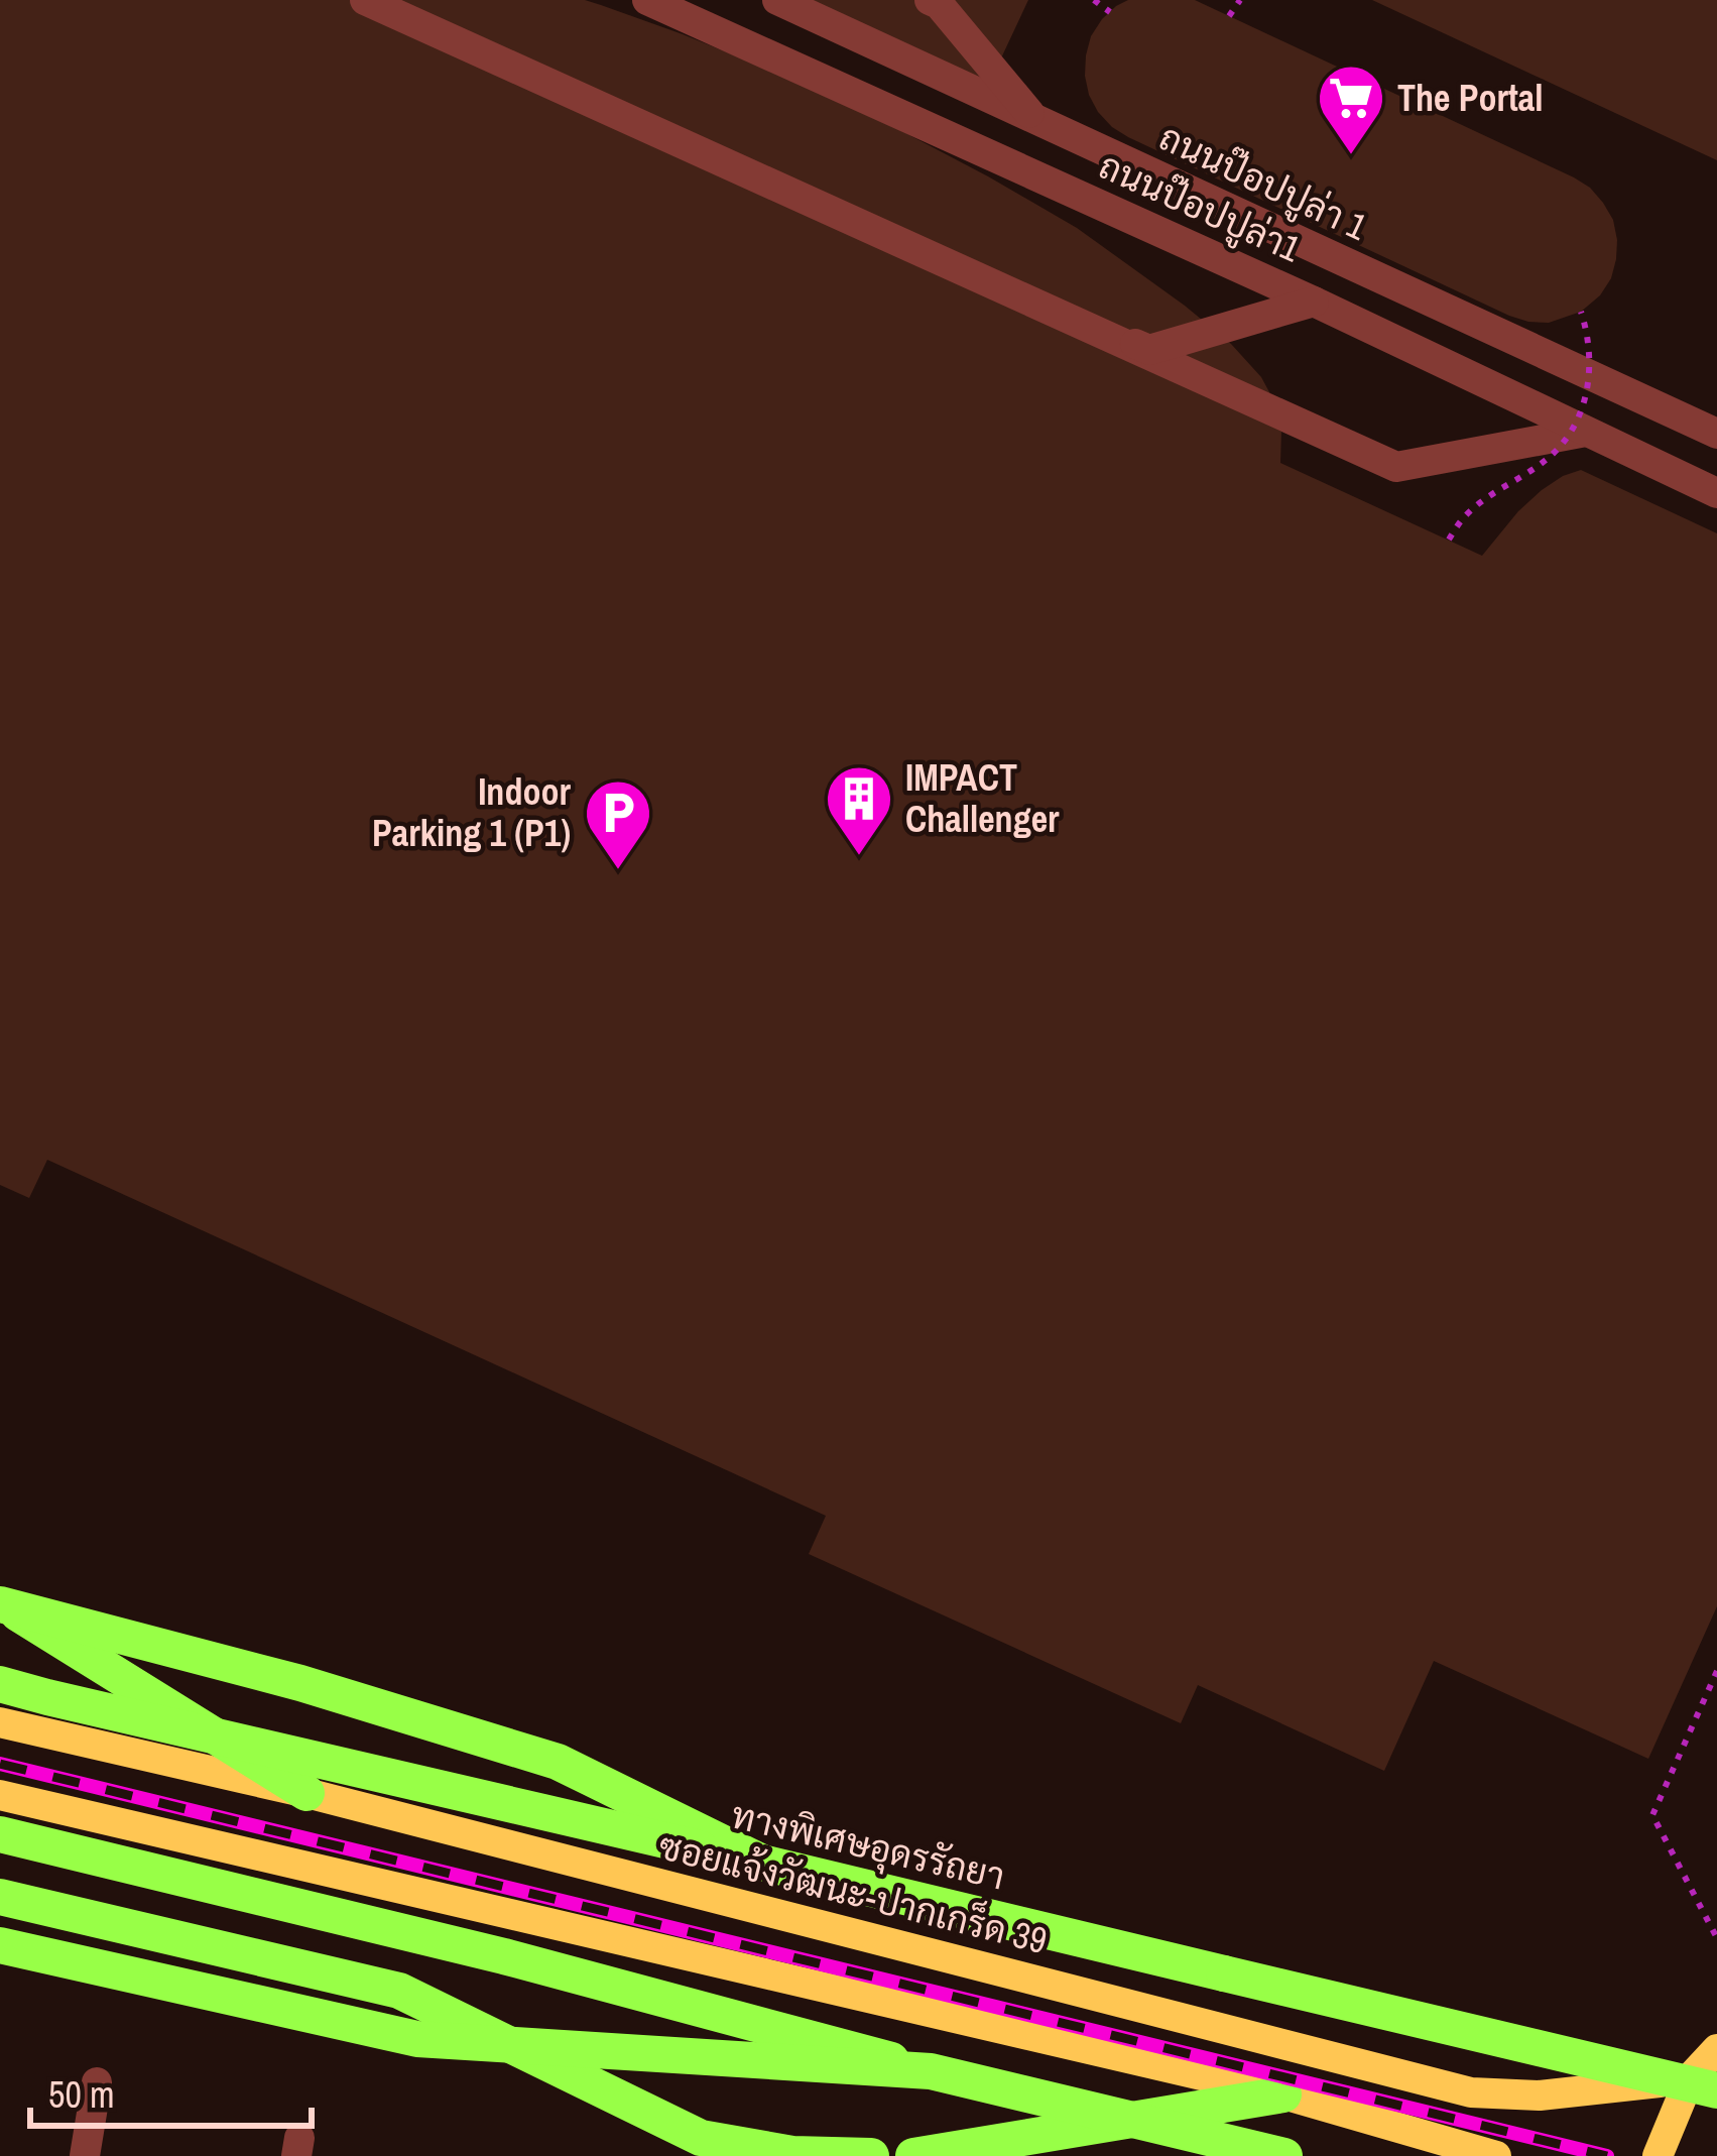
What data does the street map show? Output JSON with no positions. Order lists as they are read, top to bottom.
{
  "streets": {
    "highway": ["ทางพิเศษอุดรรัถยา"],
    "main road": ["ซอยแจ้งวัฒนะ-ปากเกร็ด 39"],
    "street": ["ถนนป๊อปปูล่า 1", "ถนนป๊อปปูล่า1"]
  },
  "crossings": [
    ["ทางพิเศษอุดรรัถยา", "ซอยแจ้งวัฒนะ-ปากเกร็ด 39"]
  ],
  "places": {
    "supermarket": ["The Portal"],
    "building": ["IMPACT Challenger"],
    "parking": ["Indoor Parking 1 (P1)"]
  },
  "scale_bar": "50 m"
}
